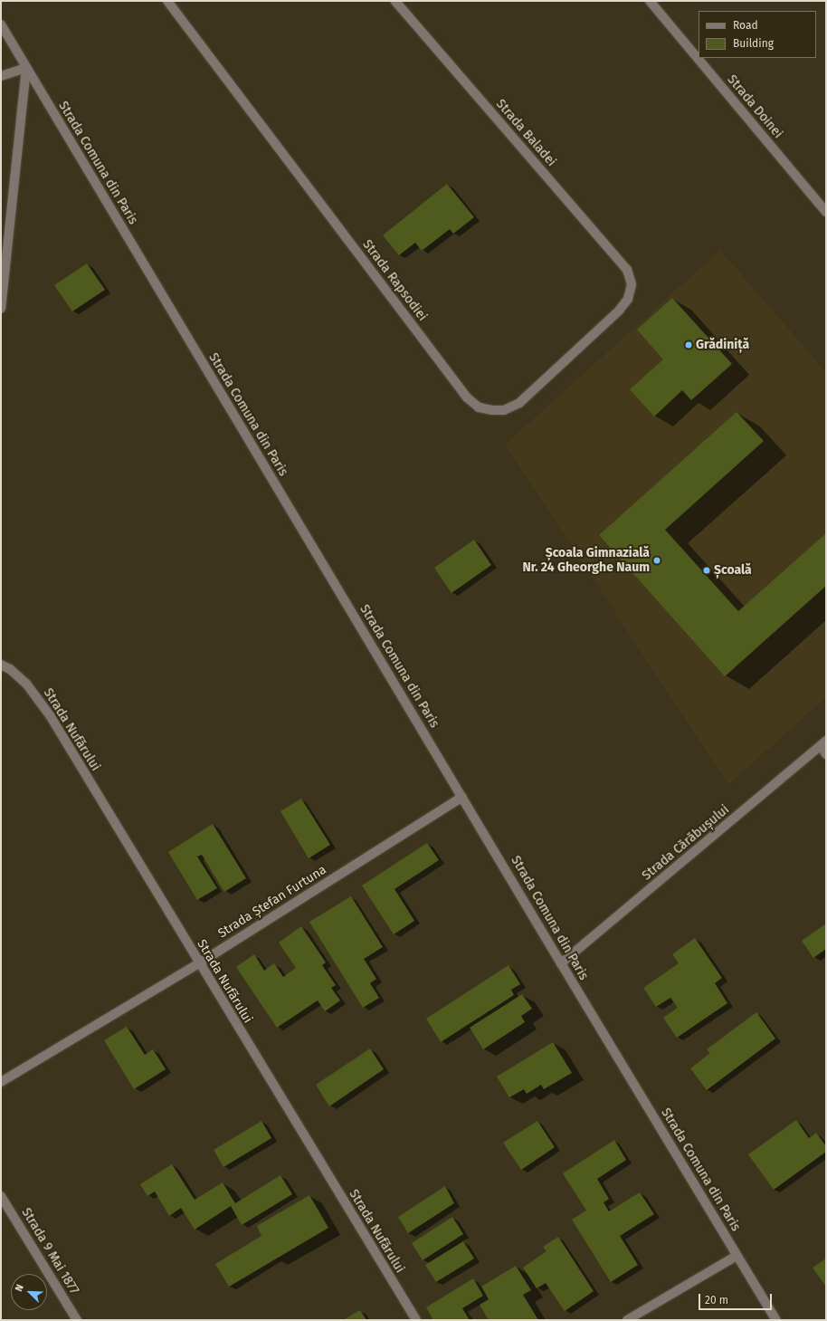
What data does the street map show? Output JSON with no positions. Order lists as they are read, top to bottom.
{
  "streets": {
    "street": [
      "Strada Doinei",
      "Strada Baladei",
      "Strada Comuna din Paris",
      "Strada Rapsodiei",
      "Strada Nufărului",
      "Strada Cărăbușului",
      "Strada Ștefan Furtuna",
      "Strada 9 Mai 1877"
    ]
  },
  "crossings": [
    ["Strada Baladei", "Strada Rapsodiei"],
    ["Strada Comuna din Paris", "Strada Cărăbușului"],
    ["Strada Comuna din Paris", "Strada Ștefan Furtuna"],
    ["Strada Nufărului", "Strada Ștefan Furtuna"]
  ],
  "places": ["Grădiniță", "Școala Gimnazială Nr. 24 Gheorghe Naum", "Școală"],
  "legend": ["Road", "Building"],
  "scale_bar": "20 m",
  "north": "top left"
}
